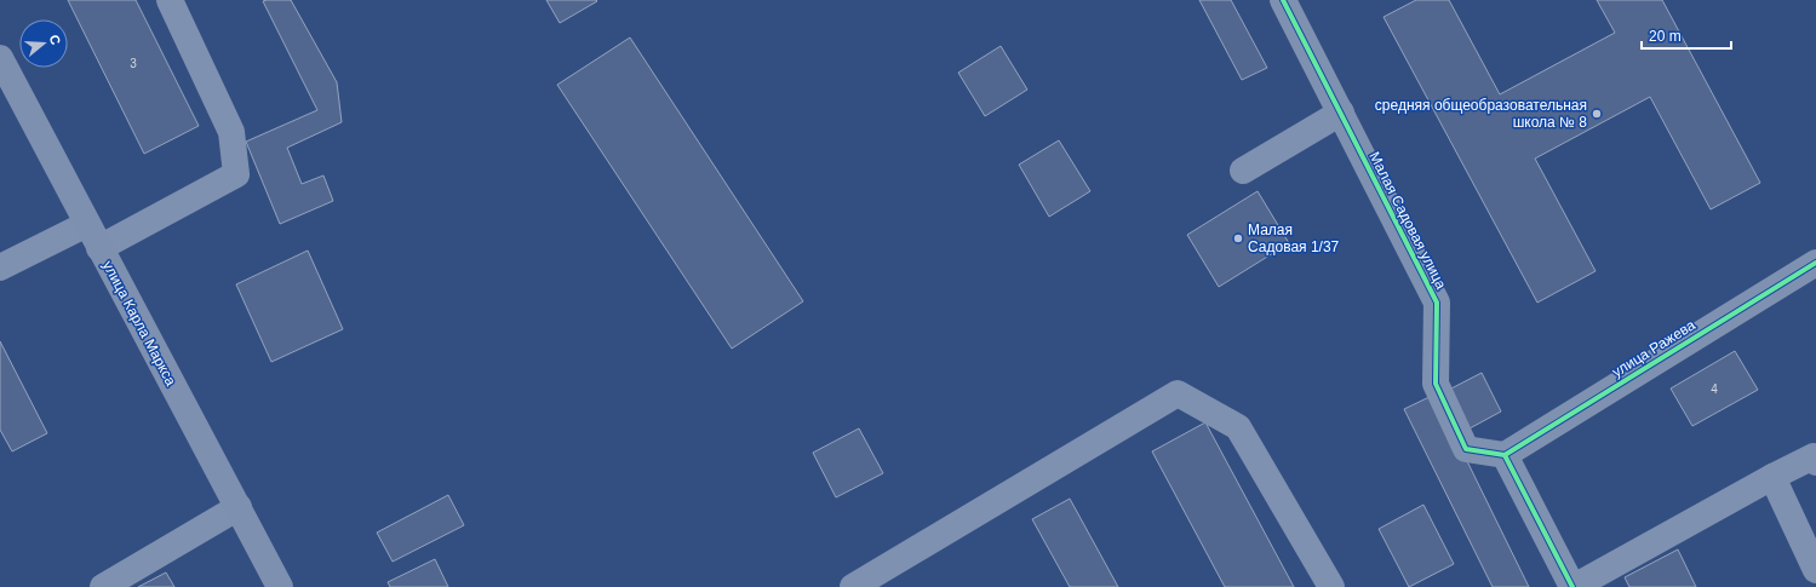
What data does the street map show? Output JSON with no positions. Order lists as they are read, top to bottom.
{
  "streets": {
    "main road": ["улица Карла Маркса"],
    "street": ["Малая Садовая улица", "улица Ражева"]
  },
  "crossings": [
    ["Малая Садовая улица", "улица Ражева"]
  ],
  "places": ["средняя общеобразовательная школа № 8", "Малая Садовая 1/37"],
  "house_numbers": ["3", "4"],
  "scale_bar": "20 m",
  "north": "right"
}
